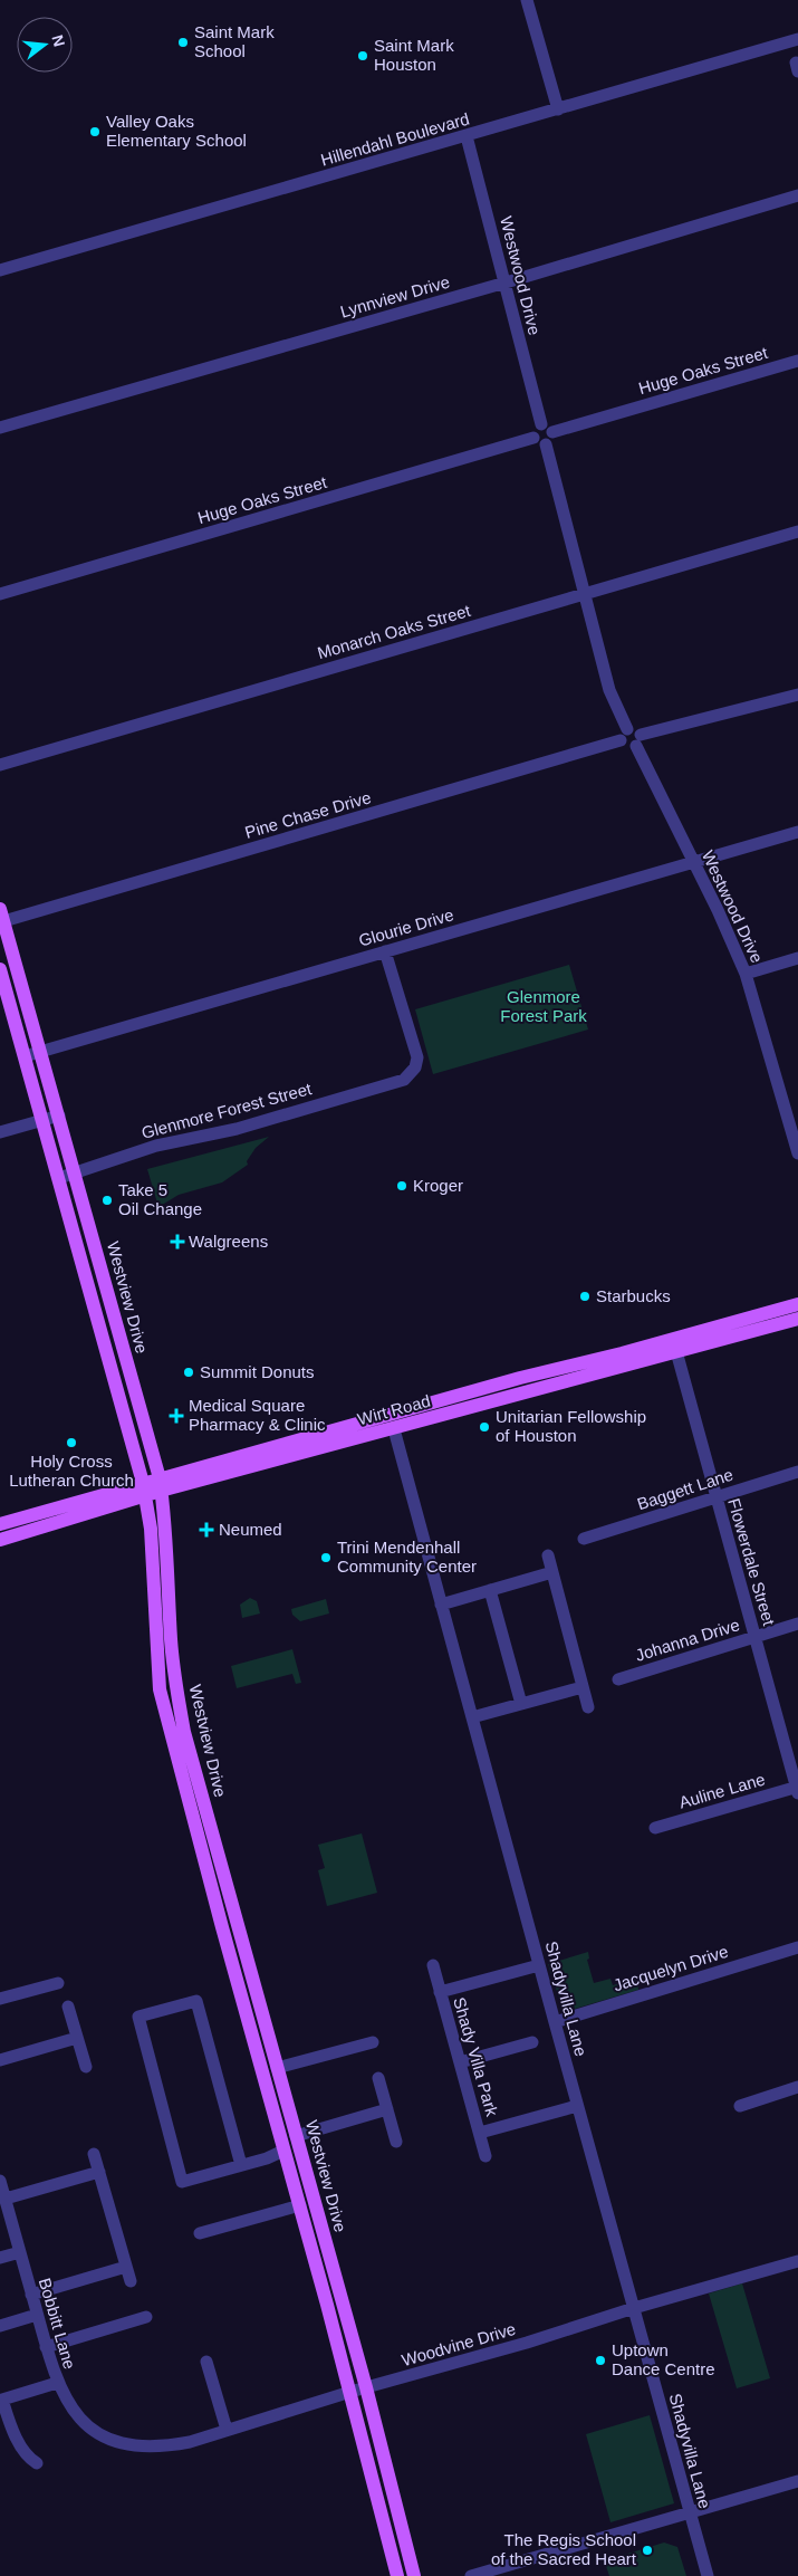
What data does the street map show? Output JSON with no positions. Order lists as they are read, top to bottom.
{
  "streets": {
    "main road": ["Westview Drive", "Wirt Road"],
    "street": [
      "Hillendahl Boulevard",
      "Westwood Drive",
      "Lynnview Drive",
      "Huge Oaks Street",
      "Monarch Oaks Street",
      "Pine Chase Drive",
      "Glourie Drive",
      "Glenmore Forest Street",
      "Baggett Lane",
      "Flowerdale Street",
      "Johanna Drive",
      "Auline Lane",
      "Jacquelyn Drive",
      "Shadyvilla Lane",
      "Shady Villa Park",
      "Bobbitt Lane",
      "Woodvine Drive"
    ]
  },
  "crossings": [
    ["Hillendahl Boulevard", "Westwood Drive"],
    ["Westwood Drive", "Lynnview Drive"],
    ["Westwood Drive", "Huge Oaks Street"],
    ["Westwood Drive", "Glourie Drive"],
    ["Pine Chase Drive", "Westview Drive"],
    ["Glourie Drive", "Glenmore Forest Street"],
    ["Glourie Drive", "Westview Drive"],
    ["Glenmore Forest Street", "Westview Drive"],
    ["Westview Drive", "Wirt Road"],
    ["Westview Drive", "Woodvine Drive"],
    ["Wirt Road", "Flowerdale Street"],
    ["Wirt Road", "Shadyvilla Lane"],
    ["Baggett Lane", "Flowerdale Street"],
    ["Flowerdale Street", "Johanna Drive"],
    ["Flowerdale Street", "Auline Lane"],
    ["Jacquelyn Drive", "Shadyvilla Lane"],
    ["Shadyvilla Lane", "Woodvine Drive"],
    ["Bobbitt Lane", "Woodvine Drive"]
  ],
  "parks": ["Glenmore Forest Park"],
  "places": {
    "other": [
      "Saint Mark School",
      "Saint Mark Houston",
      "Valley Oaks Elementary School",
      "Kroger",
      "Take 5 Oil Change",
      "Starbucks",
      "Summit Donuts",
      "Unitarian Fellowship of Houston",
      "Holy Cross Lutheran Church",
      "Trini Mendenhall Community Center",
      "Uptown Dance Centre",
      "The Regis School of the Sacred Heart"
    ],
    "health": ["Walgreens", "Medical Square Pharmacy & Clinic", "Neumed"]
  },
  "north": "right"
}
